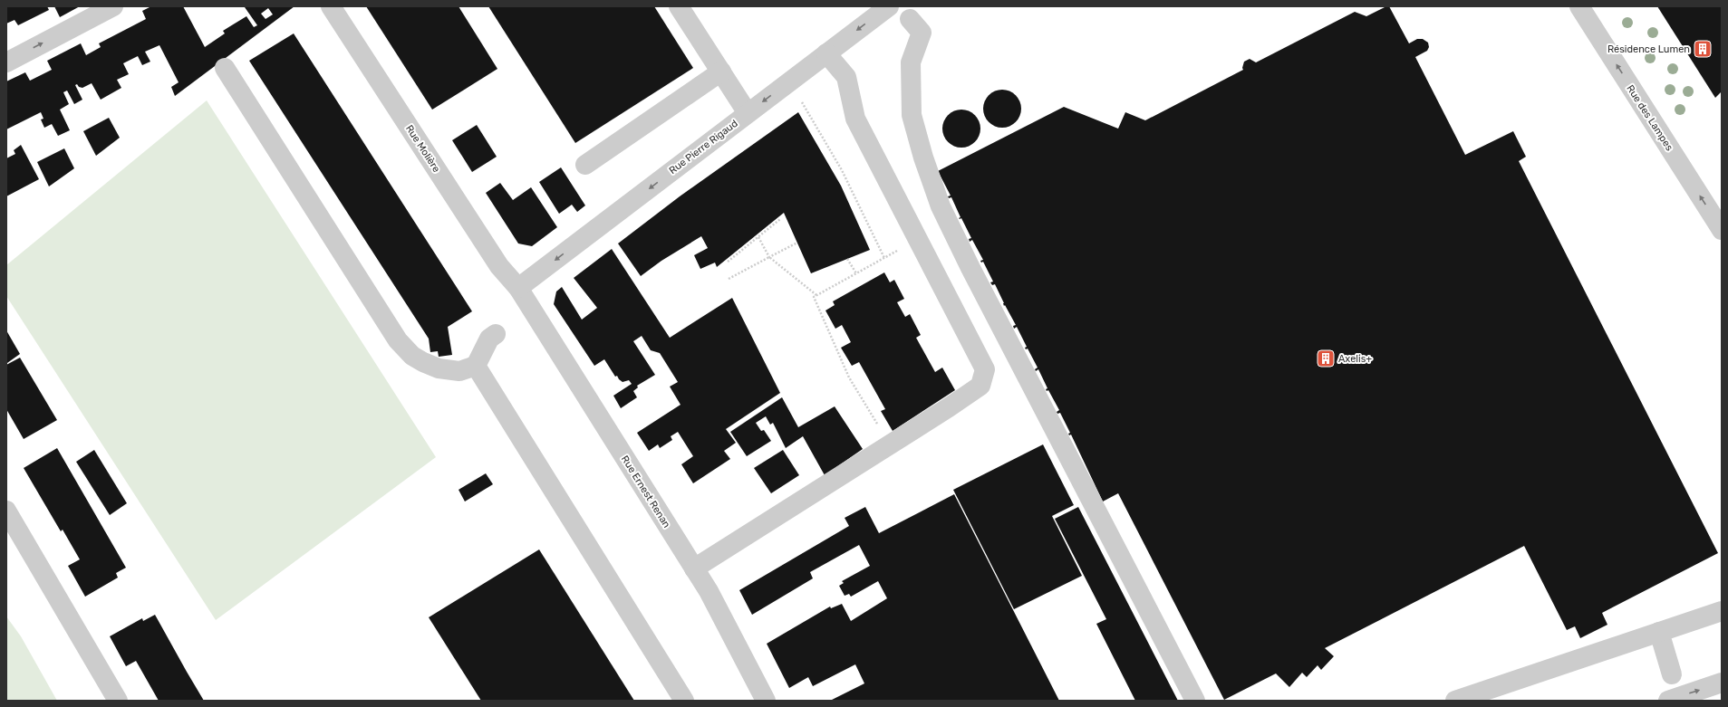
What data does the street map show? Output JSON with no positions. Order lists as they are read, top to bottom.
{
  "streets": {
    "street": [
      "Rue des Lampes",
      "Rue Pierre Rigaud",
      "Rue Molière",
      "Rue Ernest Renan"
    ]
  },
  "crossings": [
    ["Rue Pierre Rigaud", "Rue Molière"],
    ["Rue Pierre Rigaud", "Rue Ernest Renan"],
    ["Rue Molière", "Rue Ernest Renan"]
  ],
  "one_way": ["Rue des Lampes"],
  "places": {
    "building": ["Résidence Lumen", "Axelis+"]
  }
}
